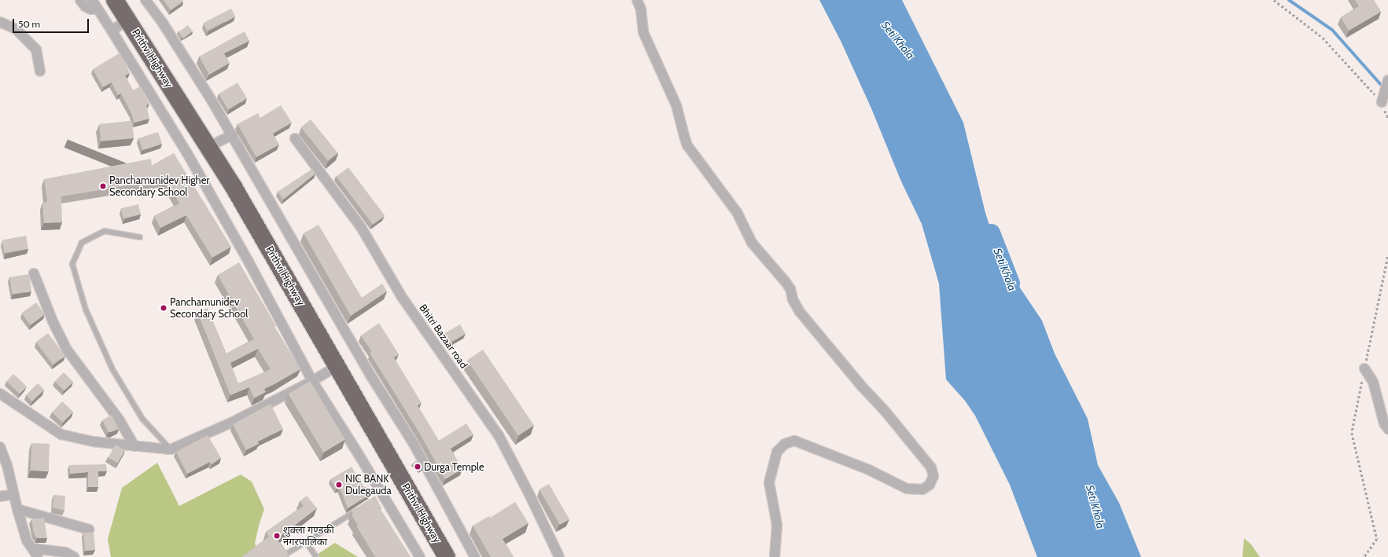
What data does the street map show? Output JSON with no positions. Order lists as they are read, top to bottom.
{
  "streets": {
    "highway": ["Prithvi Highway"],
    "street": ["Bhitri Bazaar road"]
  },
  "water": ["Seti Khola"],
  "places": [
    "Panchamunidev Higher Secondary School",
    "Panchamunidev Secondary School",
    "Durga Temple",
    "NIC BANK Dulegauda",
    "शुक्ला गण्डकी नगरपालिका"
  ],
  "scale_bar": "50 m"
}
